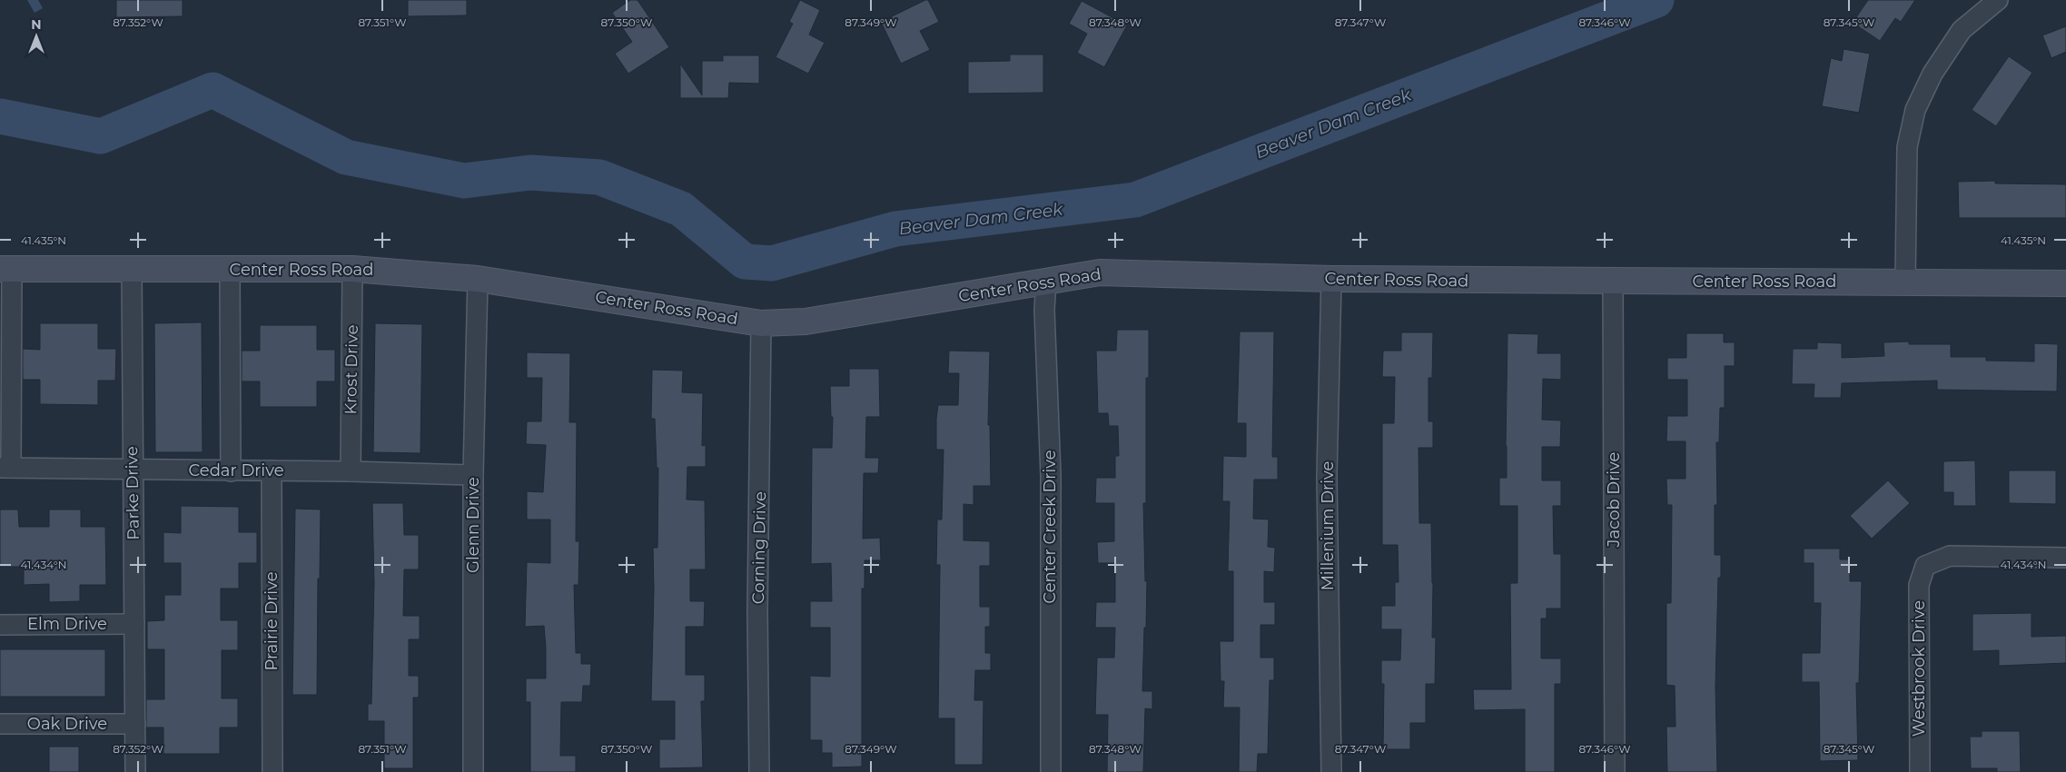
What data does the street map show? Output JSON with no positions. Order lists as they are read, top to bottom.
{
  "streets": {
    "street": [
      "Center Ross Road",
      "Krost Drive",
      "Cedar Drive",
      "Parke Drive",
      "Jacob Drive",
      "Glenn Drive",
      "Millenium Drive",
      "Center Creek Drive",
      "Corning Drive",
      "Prairie Drive",
      "Elm Drive",
      "Westbrook Drive",
      "Oak Drive"
    ]
  },
  "crossings": [
    ["Center Ross Road", "Krost Drive"],
    ["Center Ross Road", "Parke Drive"],
    ["Center Ross Road", "Jacob Drive"],
    ["Center Ross Road", "Glenn Drive"],
    ["Center Ross Road", "Millenium Drive"],
    ["Center Ross Road", "Center Creek Drive"],
    ["Center Ross Road", "Corning Drive"],
    ["Krost Drive", "Cedar Drive"],
    ["Cedar Drive", "Parke Drive"],
    ["Cedar Drive", "Glenn Drive"],
    ["Cedar Drive", "Prairie Drive"],
    ["Parke Drive", "Elm Drive"],
    ["Parke Drive", "Oak Drive"]
  ],
  "water": ["Beaver Dam Creek"],
  "north": "top",
  "coordinates": [
    "87.352°W",
    "87.351°W",
    "87.350°W",
    "87.349°W",
    "87.348°W",
    "87.347°W",
    "87.346°W",
    "87.345°W",
    "41.435°N",
    "41.434°N"
  ]
}
